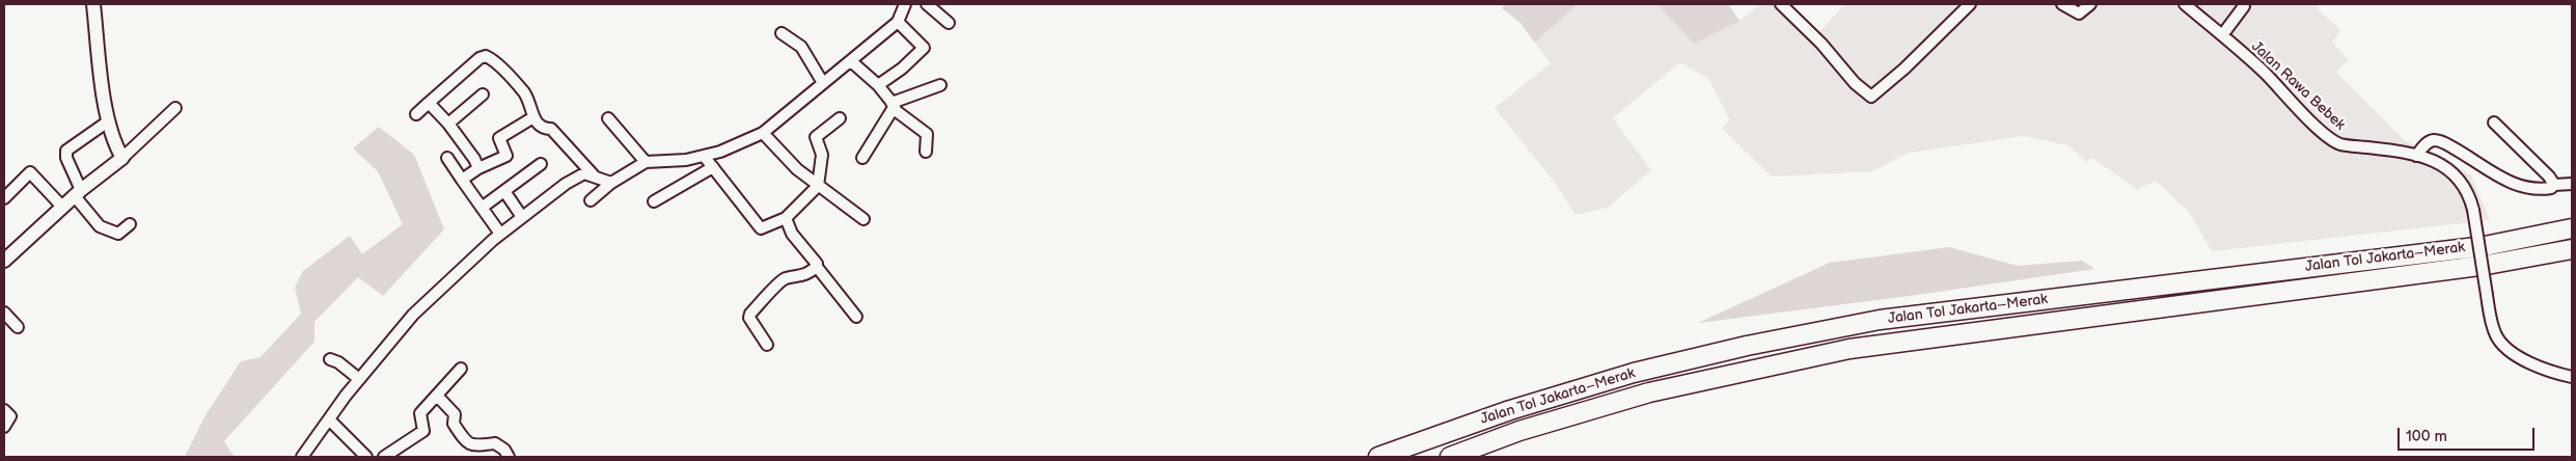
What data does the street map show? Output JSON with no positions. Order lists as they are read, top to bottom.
{
  "streets": {
    "highway": ["Jalan Tol Jakarta–Merak"],
    "street": ["Jalan Rawa Bebek"]
  },
  "scale_bar": "100 m"
}
